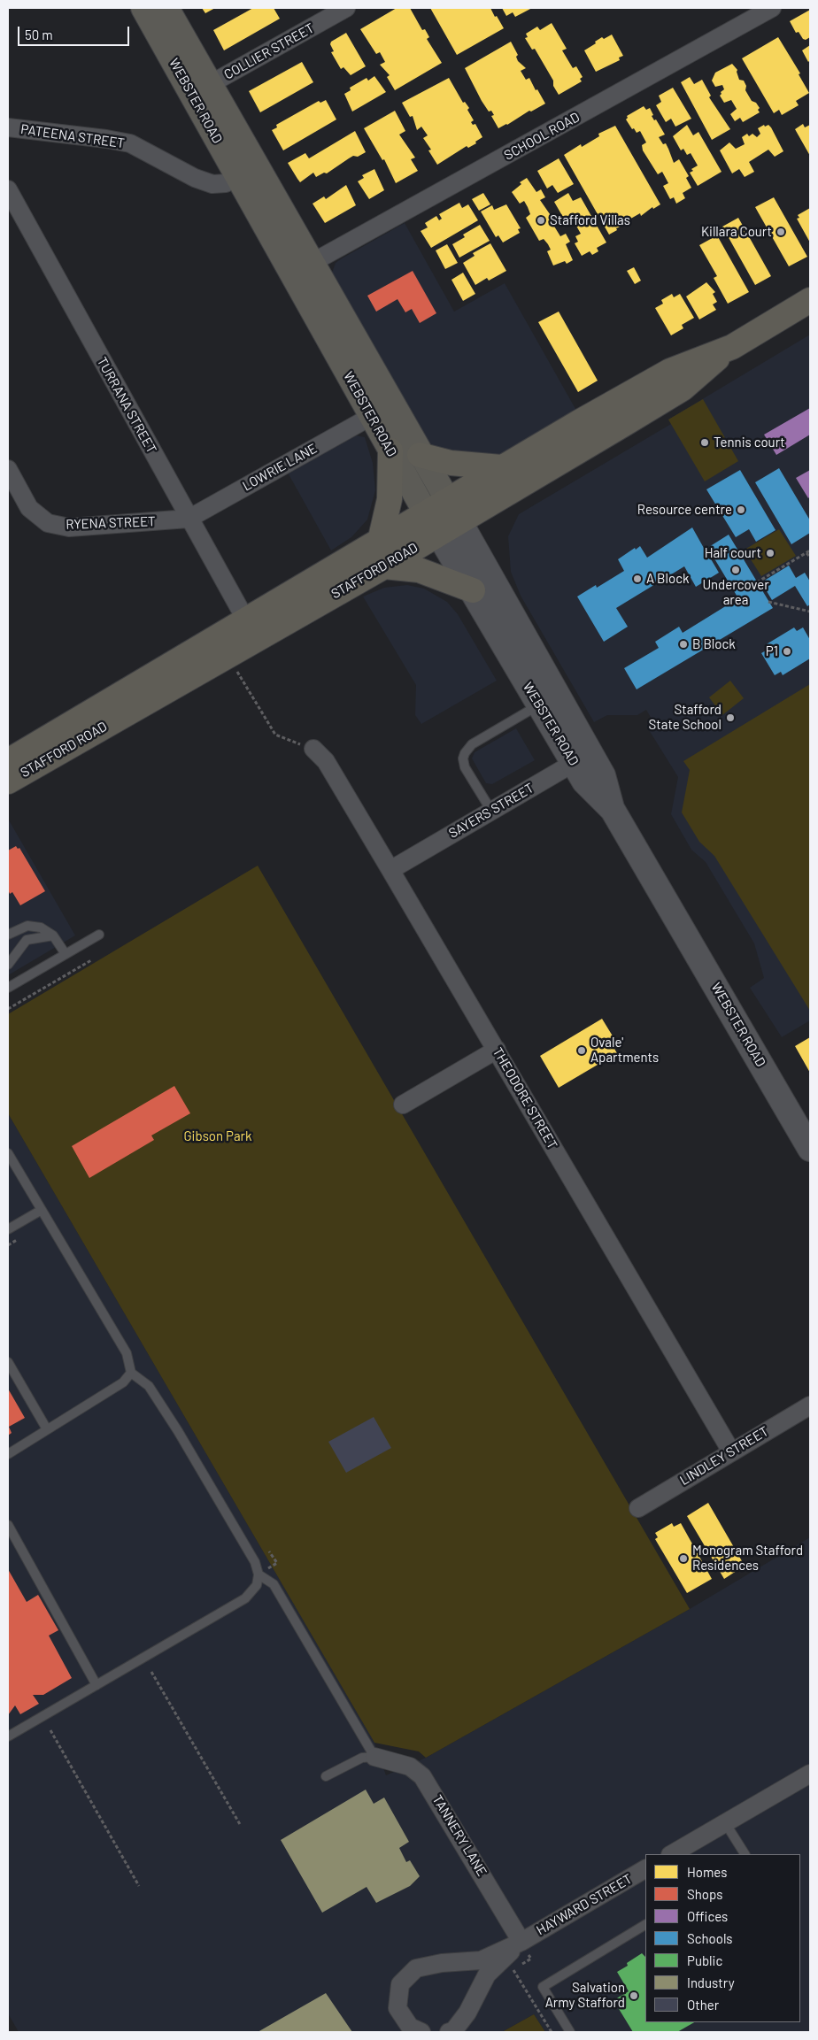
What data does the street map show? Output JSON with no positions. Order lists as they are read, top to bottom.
{
  "streets": {
    "highway": ["STAFFORD ROAD"],
    "main road": ["WEBSTER ROAD"],
    "street": [
      "COLLIER STREET",
      "PATEENA STREET",
      "SCHOOL ROAD",
      "TURRANA STREET",
      "LOWRIE LANE",
      "RYENA STREET",
      "SAYERS STREET",
      "THEODORE STREET",
      "LINDLEY STREET",
      "TANNERY LANE",
      "HAYWARD STREET"
    ]
  },
  "crossings": [
    ["COLLIER STREET", "WEBSTER ROAD"],
    ["WEBSTER ROAD", "PATEENA STREET"],
    ["WEBSTER ROAD", "SCHOOL ROAD"],
    ["WEBSTER ROAD", "LOWRIE LANE"],
    ["WEBSTER ROAD", "STAFFORD ROAD"],
    ["WEBSTER ROAD", "SAYERS STREET"],
    ["TURRANA STREET", "LOWRIE LANE"],
    ["TURRANA STREET", "RYENA STREET"],
    ["TURRANA STREET", "STAFFORD ROAD"],
    ["LOWRIE LANE", "RYENA STREET"],
    ["SAYERS STREET", "THEODORE STREET"],
    ["THEODORE STREET", "LINDLEY STREET"],
    ["TANNERY LANE", "HAYWARD STREET"]
  ],
  "parks": ["Gibson Park"],
  "places": [
    "Stafford Villas",
    "Killara Court",
    "Tennis court",
    "Resource centre",
    "Half court",
    "Undercover area",
    "A Block",
    "B Block",
    "P1",
    "Stafford State School",
    "Ovale' Apartments",
    "Monogram Stafford Residences",
    "Salvation Army Stafford"
  ],
  "legend": [
    "Homes",
    "Shops",
    "Offices",
    "Schools",
    "Public",
    "Industry",
    "Other"
  ],
  "scale_bar": "50 m"
}
